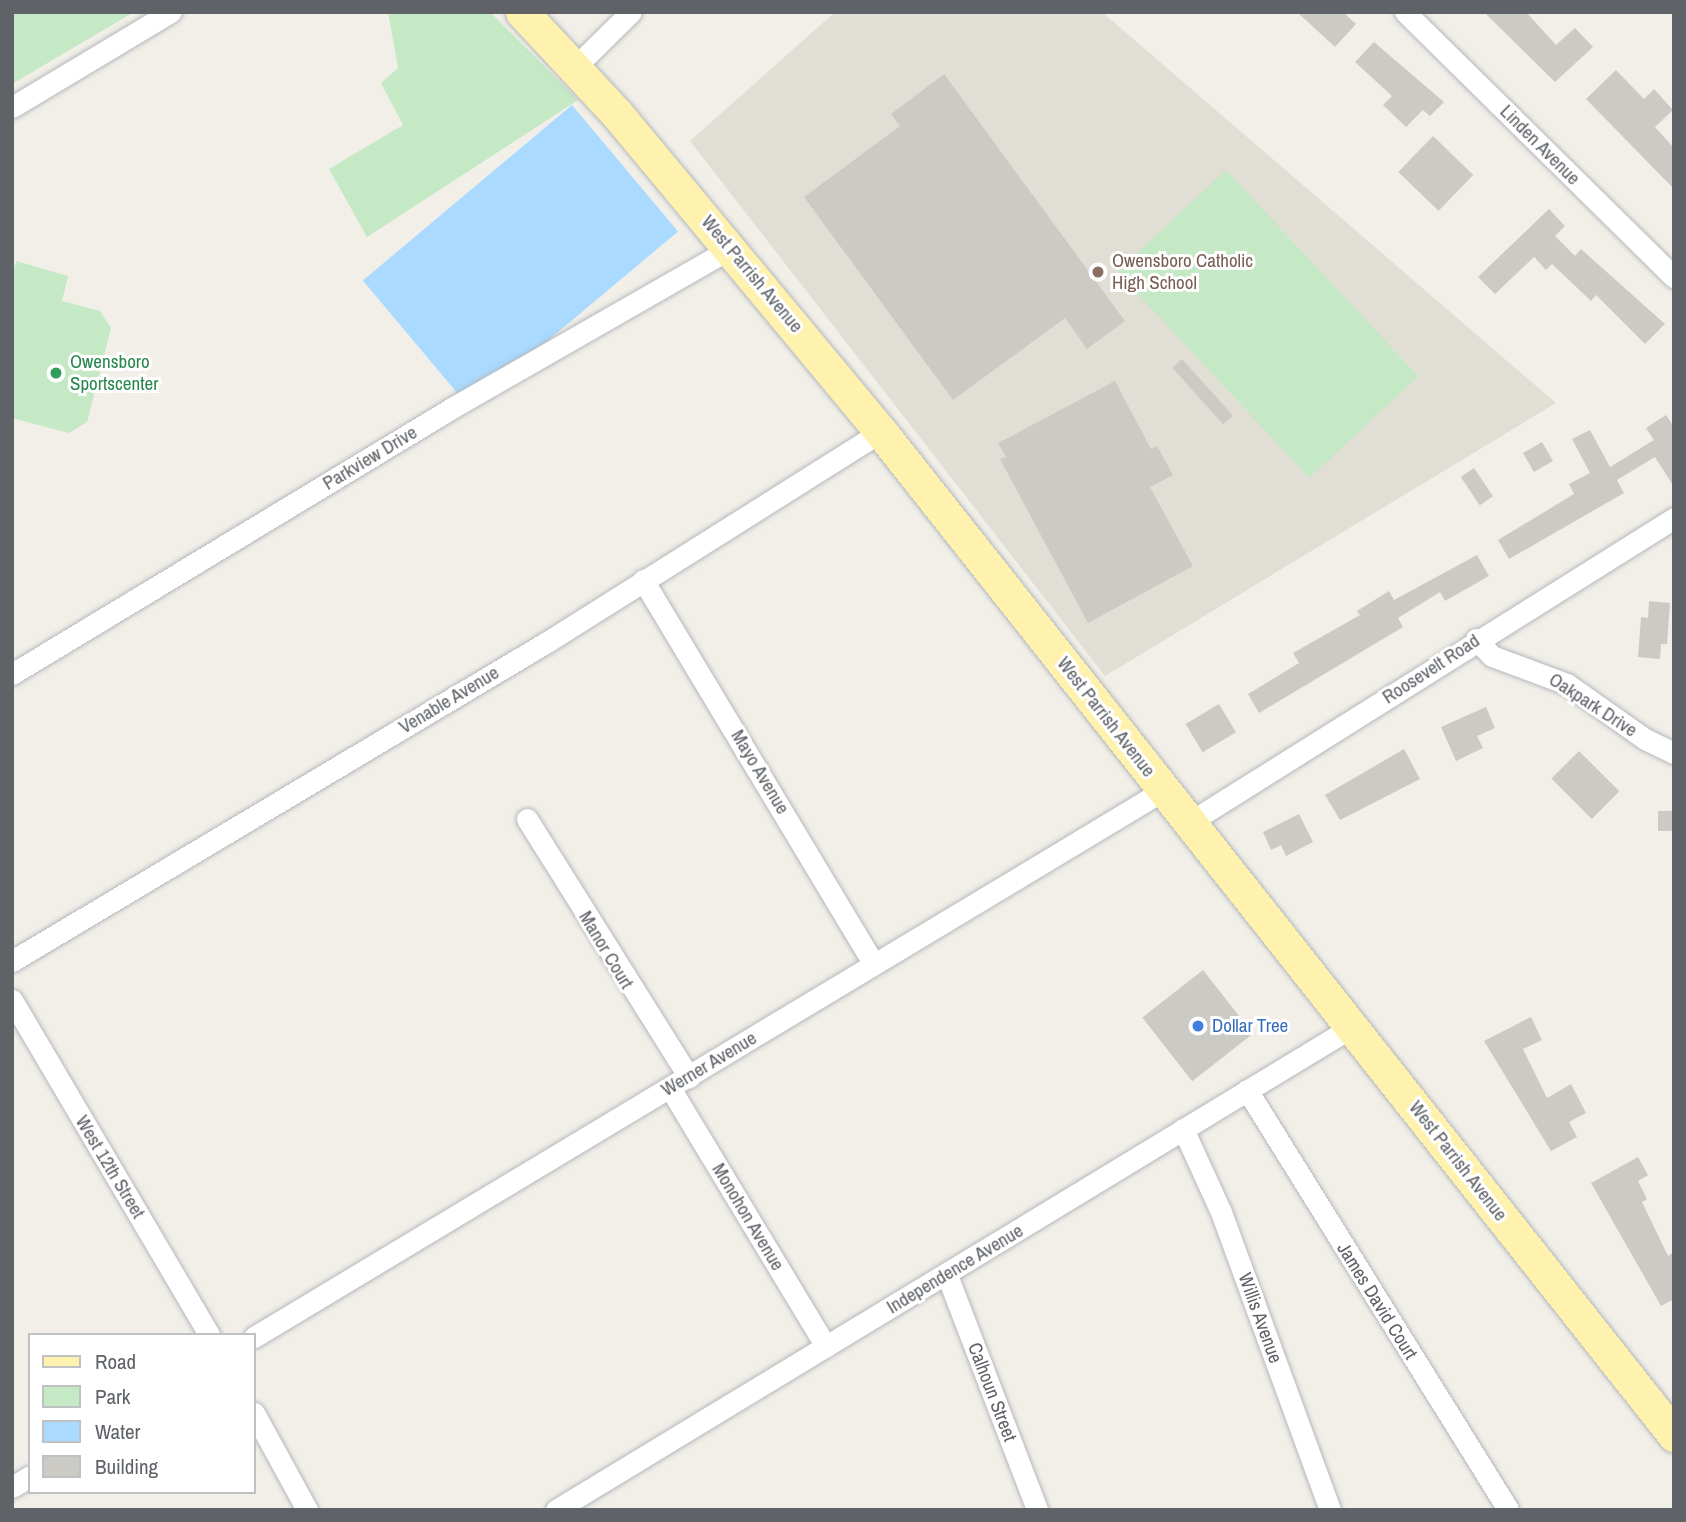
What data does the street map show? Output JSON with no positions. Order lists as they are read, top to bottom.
{
  "streets": {
    "main road": ["West Parrish Avenue"],
    "street": [
      "Linden Avenue",
      "Parkview Drive",
      "Roosevelt Road",
      "Venable Avenue",
      "Oakpark Drive",
      "Mayo Avenue",
      "Manor Court",
      "Werner Avenue",
      "West 12th Street",
      "Monohon Avenue",
      "Independence Avenue",
      "James David Court",
      "Willis Avenue",
      "Calhoun Street"
    ]
  },
  "crossings": [
    ["West Parrish Avenue", "Parkview Drive"],
    ["West Parrish Avenue", "Roosevelt Road"],
    ["West Parrish Avenue", "Venable Avenue"],
    ["West Parrish Avenue", "Werner Avenue"],
    ["West Parrish Avenue", "Independence Avenue"],
    ["Roosevelt Road", "Oakpark Drive"],
    ["Venable Avenue", "Mayo Avenue"],
    ["Mayo Avenue", "Werner Avenue"],
    ["Manor Court", "Werner Avenue"],
    ["Werner Avenue", "Monohon Avenue"],
    ["Monohon Avenue", "Independence Avenue"],
    ["Independence Avenue", "James David Court"],
    ["Independence Avenue", "Willis Avenue"],
    ["Independence Avenue", "Calhoun Street"]
  ],
  "places": ["Owensboro Catholic High School", "Owensboro Sportscenter", "Dollar Tree"],
  "legend": [
    "Road",
    "Park",
    "Water",
    "Building"
  ]
}
